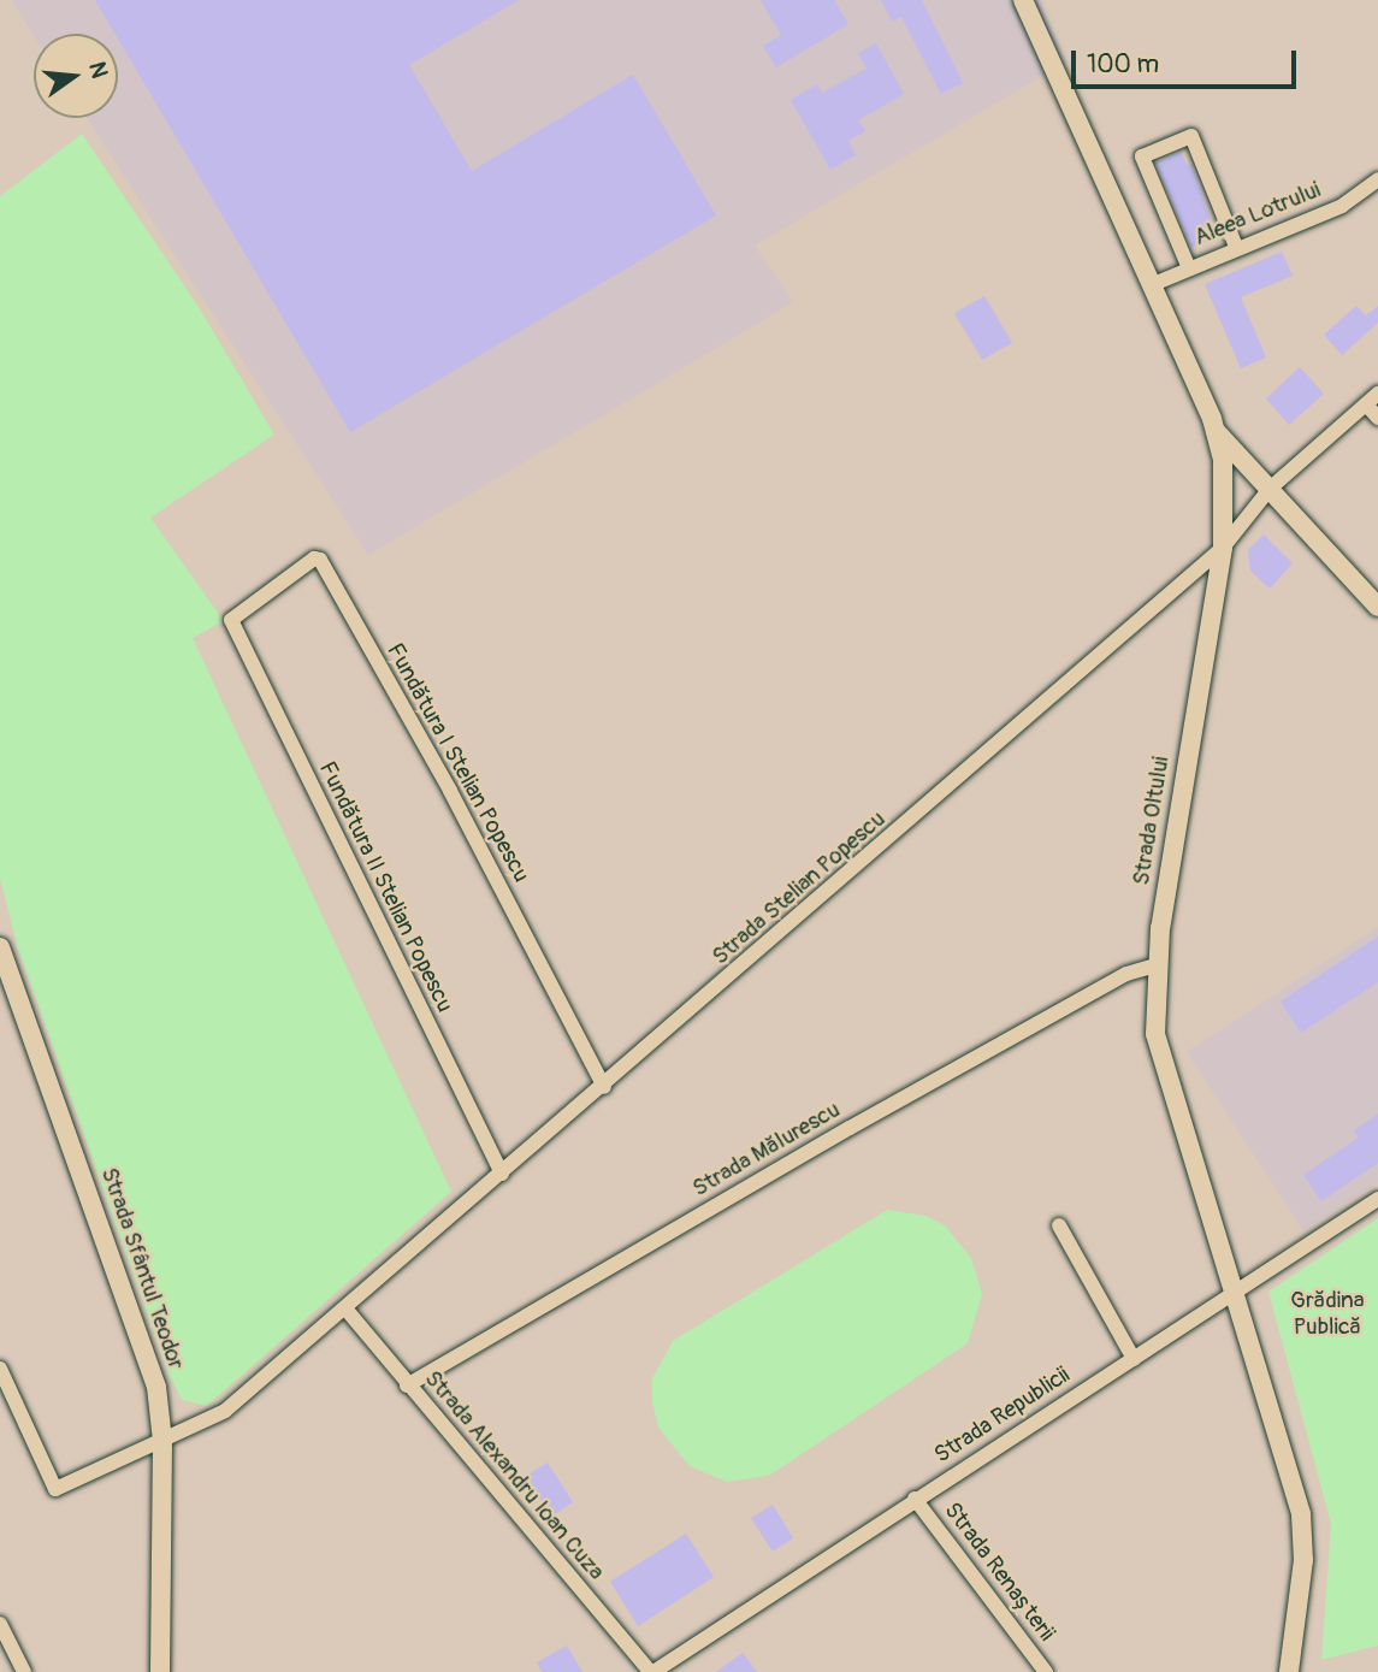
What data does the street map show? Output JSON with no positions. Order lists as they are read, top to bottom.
{
  "streets": {
    "main road": ["Strada Oltului", "Strada Sfântul Teodor"],
    "street": [
      "Aleea Lotrului",
      "Fundătura I Stelian Popescu",
      "Fundătura II Stelian Popescu",
      "Strada Stelian Popescu",
      "Strada Mălurescu",
      "Strada Republicii",
      "Strada Alexandru Ioan Cuza",
      "Strada Renașterii"
    ]
  },
  "crossings": [
    ["Aleea Lotrului", "Strada Oltului"],
    ["Fundătura I Stelian Popescu", "Fundătura II Stelian Popescu"],
    ["Fundătura I Stelian Popescu", "Strada Stelian Popescu"],
    ["Strada Oltului", "Strada Stelian Popescu"],
    ["Strada Oltului", "Strada Mălurescu"],
    ["Strada Oltului", "Strada Republicii"],
    ["Fundătura II Stelian Popescu", "Strada Stelian Popescu"],
    ["Strada Stelian Popescu", "Strada Sfântul Teodor"],
    ["Strada Stelian Popescu", "Strada Alexandru Ioan Cuza"],
    ["Strada Mălurescu", "Strada Alexandru Ioan Cuza"],
    ["Strada Republicii", "Strada Alexandru Ioan Cuza"],
    ["Strada Republicii", "Strada Renașterii"]
  ],
  "parks": ["Grădina Publică"],
  "scale_bar": "100 m",
  "north": "right"
}
